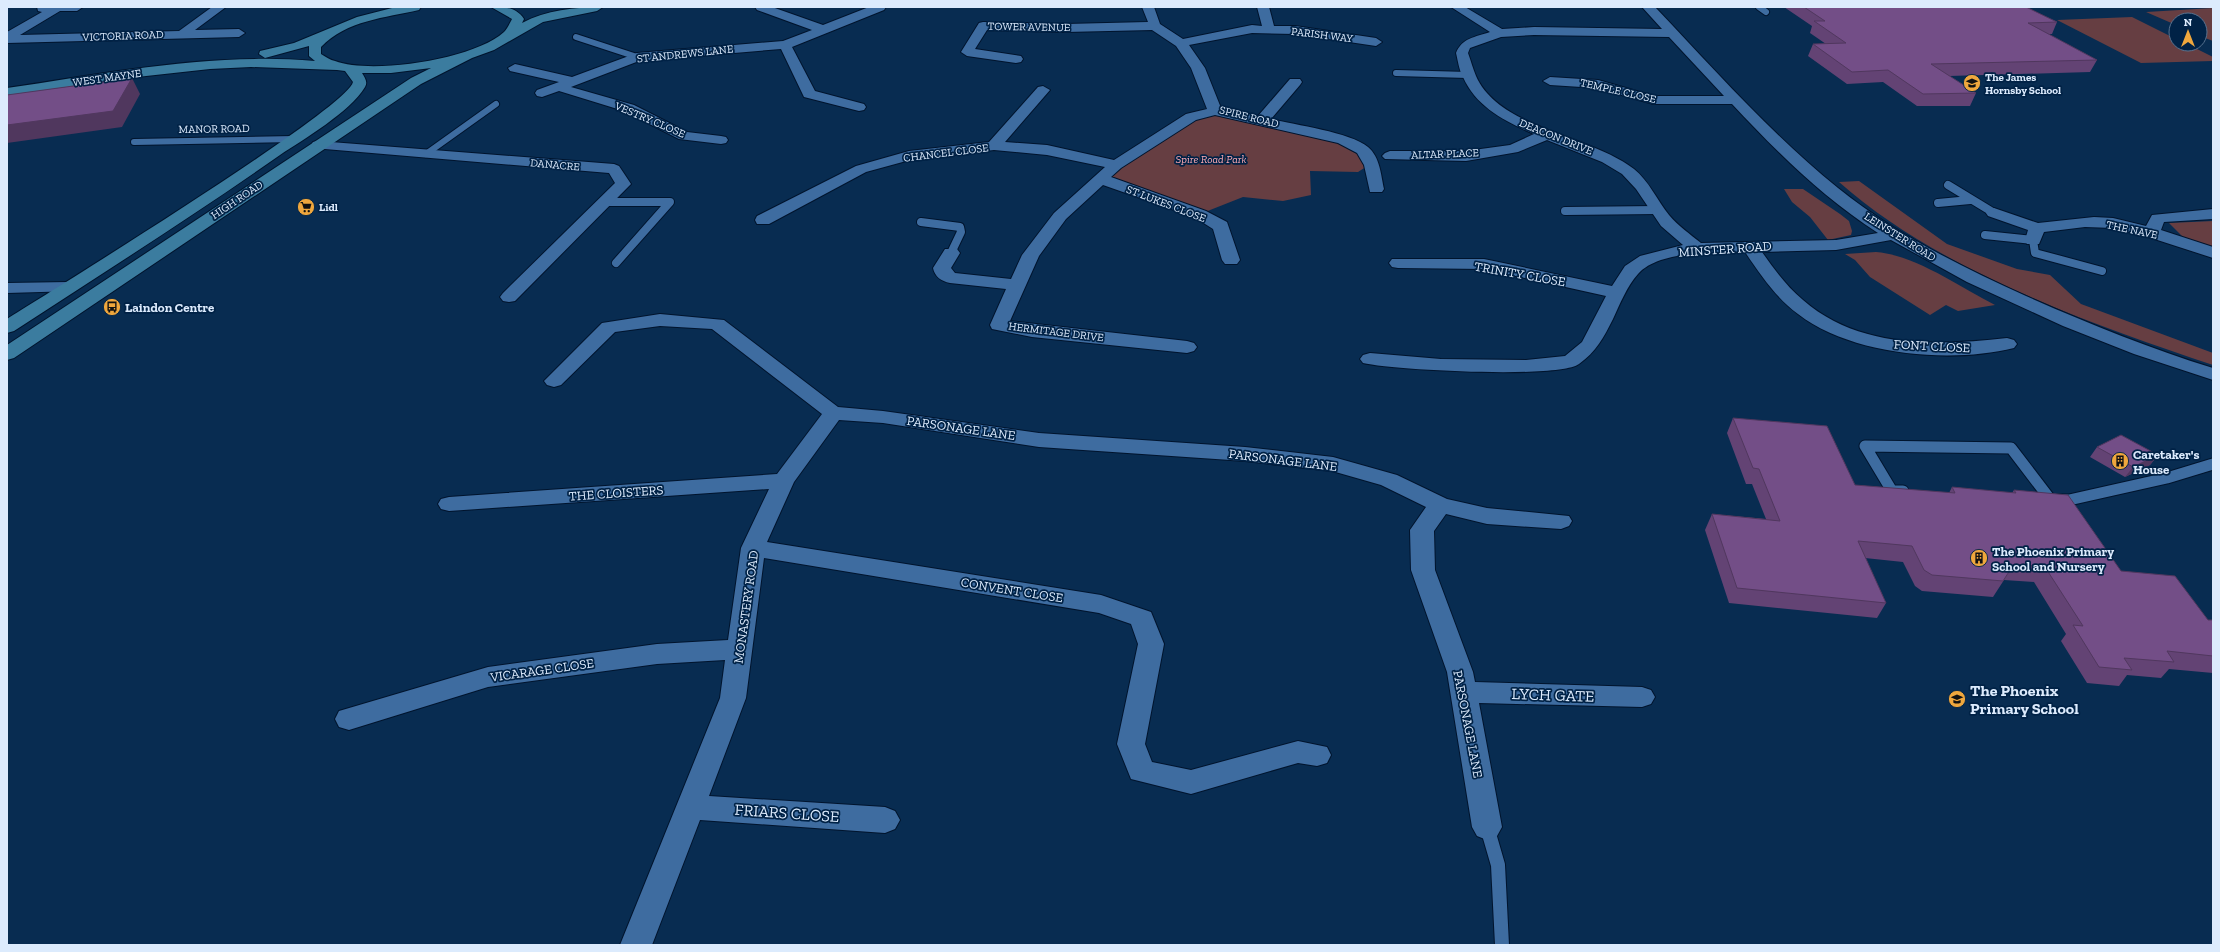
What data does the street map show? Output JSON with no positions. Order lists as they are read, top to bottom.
{
  "streets": {
    "main road": ["WEST MAYNE", "HIGH ROAD"],
    "street": [
      "TOWER AVENUE",
      "PARISH WAY",
      "VICTORIA ROAD",
      "ST ANDREWS LANE",
      "TEMPLE CLOSE",
      "SPIRE ROAD",
      "VESTRY CLOSE",
      "DEACON DRIVE",
      "CHANCEL CLOSE",
      "ALTAR PLACE",
      "DANACRE",
      "ST LUKES CLOSE",
      "THE NAVE",
      "LEINSTER ROAD",
      "MINSTER ROAD",
      "TRINITY CLOSE",
      "HERMITAGE DRIVE",
      "FONT CLOSE",
      "PARSONAGE LANE",
      "THE CLOISTERS",
      "CONVENT CLOSE",
      "MONASTERY ROAD",
      "VICARAGE CLOSE",
      "LYCH GATE",
      "FRIARS CLOSE"
    ],
    "lane": ["MANOR ROAD"]
  },
  "crossings": [
    ["TOWER AVENUE", "SPIRE ROAD"],
    ["PARISH WAY", "SPIRE ROAD"],
    ["ST ANDREWS LANE", "VESTRY CLOSE"],
    ["WEST MAYNE", "HIGH ROAD"],
    ["TEMPLE CLOSE", "LEINSTER ROAD"],
    ["SPIRE ROAD", "HERMITAGE DRIVE"],
    ["MANOR ROAD", "HIGH ROAD"],
    ["DEACON DRIVE", "ALTAR PLACE"],
    ["DEACON DRIVE", "LEINSTER ROAD"],
    ["DEACON DRIVE", "MINSTER ROAD"],
    ["CHANCEL CLOSE", "HERMITAGE DRIVE"],
    ["DANACRE", "HIGH ROAD"],
    ["ST LUKES CLOSE", "HERMITAGE DRIVE"],
    ["LEINSTER ROAD", "MINSTER ROAD"],
    ["MINSTER ROAD", "TRINITY CLOSE"],
    ["MINSTER ROAD", "FONT CLOSE"],
    ["PARSONAGE LANE", "MONASTERY ROAD"],
    ["PARSONAGE LANE", "LYCH GATE"],
    ["THE CLOISTERS", "MONASTERY ROAD"],
    ["CONVENT CLOSE", "MONASTERY ROAD"],
    ["MONASTERY ROAD", "VICARAGE CLOSE"],
    ["MONASTERY ROAD", "FRIARS CLOSE"]
  ],
  "parks": ["Spire Road Park"],
  "places": {
    "school or university": ["The James Hornsby School", "The Phoenix Primary School"],
    "supermarket": ["Lidl"],
    "bus stop": ["Laindon Centre"],
    "building": ["Caretaker's House", "The Phoenix Primary School and Nursery"]
  },
  "north": "top"
}
